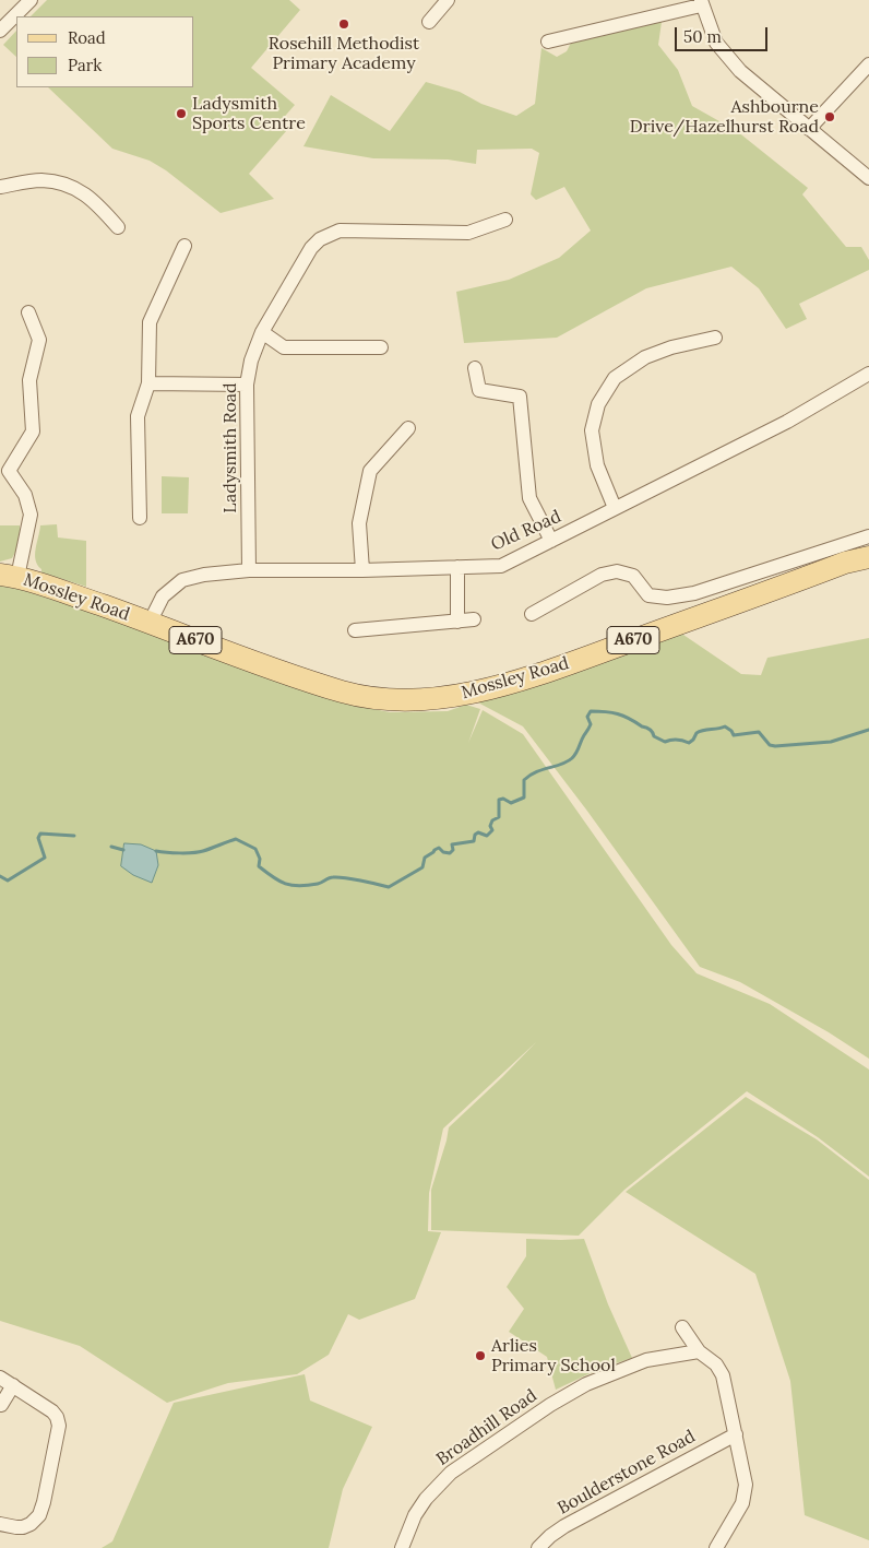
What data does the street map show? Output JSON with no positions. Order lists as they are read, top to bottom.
{
  "streets": {
    "main road": ["Mossley Road", "A670"],
    "street": [
      "Ladysmith Road",
      "Old Road",
      "Broadhill Road",
      "Boulderstone Road"
    ]
  },
  "crossings": [
    ["Ladysmith Road", "Old Road"],
    ["Old Road", "Mossley Road"]
  ],
  "places": [
    "Rosehill Methodist Primary Academy",
    "Ladysmith Sports Centre",
    "Ashbourne Drive/Hazelhurst Road",
    "Arlies Primary School"
  ],
  "legend": ["Road", "Park"],
  "scale_bar": "50 m"
}
